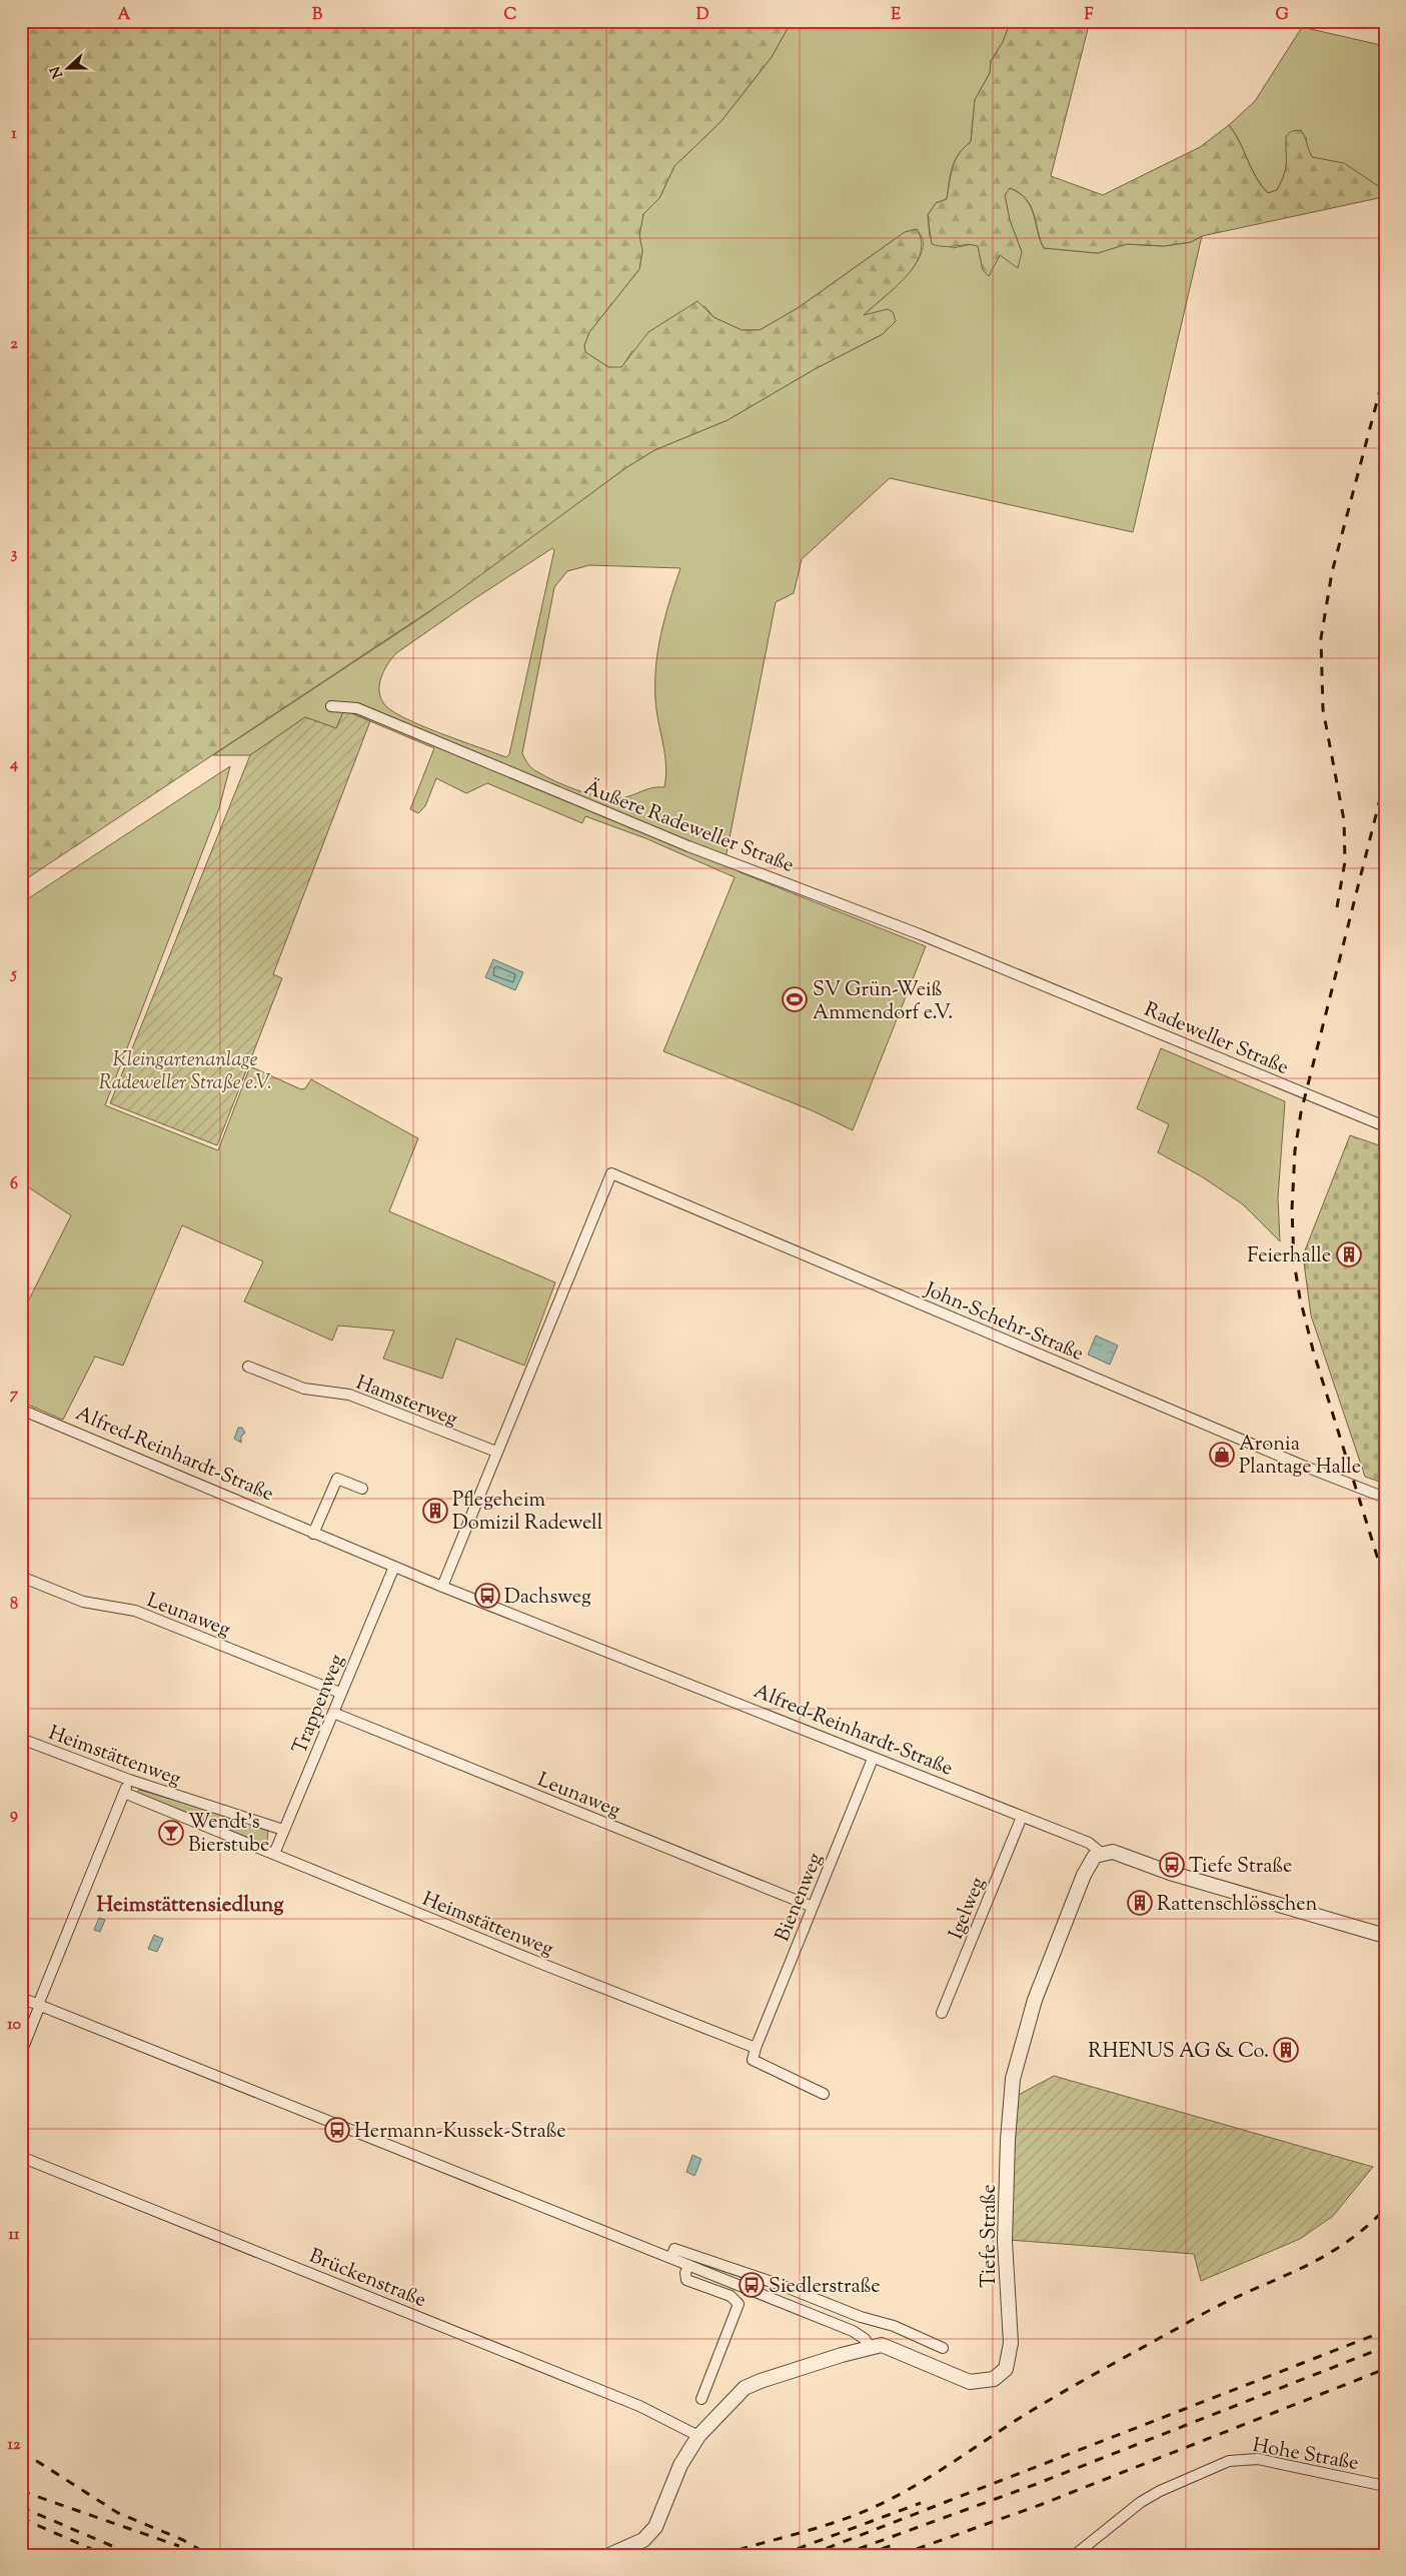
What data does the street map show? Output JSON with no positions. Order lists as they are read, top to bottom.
{
  "streets": {
    "street": [
      "Äußere Radeweller Straße",
      "Radeweller Straße",
      "John-Schehr-Straße",
      "Hamsterweg",
      "Alfred-Reinhardt-Straße",
      "Leunaweg",
      "Trappenweg",
      "Heimstättenweg",
      "Bienenweg",
      "Igelweg",
      "Tiefe Straße",
      "Brückenstraße",
      "Hohe Straße"
    ]
  },
  "crossings": [
    ["Äußere Radeweller Straße", "Radeweller Straße"],
    ["John-Schehr-Straße", "Hamsterweg"],
    ["Alfred-Reinhardt-Straße", "Trappenweg"],
    ["Alfred-Reinhardt-Straße", "Bienenweg"],
    ["Alfred-Reinhardt-Straße", "Igelweg"],
    ["Alfred-Reinhardt-Straße", "Tiefe Straße"],
    ["Leunaweg", "Trappenweg"],
    ["Leunaweg", "Bienenweg"],
    ["Trappenweg", "Heimstättenweg"],
    ["Heimstättenweg", "Bienenweg"]
  ],
  "districts": ["Heimstättensiedlung"],
  "parks": ["Kleingartenanlage Radeweller Straße e.V."],
  "places": {
    "sports": ["SV Grün-Weiß Ammendorf e.V."],
    "building": [
      "Feierhalle",
      "Pflegeheim Domizil Radewell",
      "Rattenschlösschen",
      "RHENUS AG & Co."
    ],
    "shop": ["Aronia Plantage Halle"],
    "bus stop": [
      "Dachsweg",
      "Tiefe Straße",
      "Hermann-Kussek-Straße",
      "Siedlerstraße"
    ],
    "bar": ["Wendt's Bierstube"]
  },
  "north": "left",
  "grid": {
    "columns": [
      "A",
      "B",
      "C",
      "D",
      "E",
      "F",
      "G"
    ],
    "rows": [
      "1",
      "2",
      "3",
      "4",
      "5",
      "6",
      "7",
      "8",
      "9",
      "10",
      "11",
      "12"
    ]
  }
}
